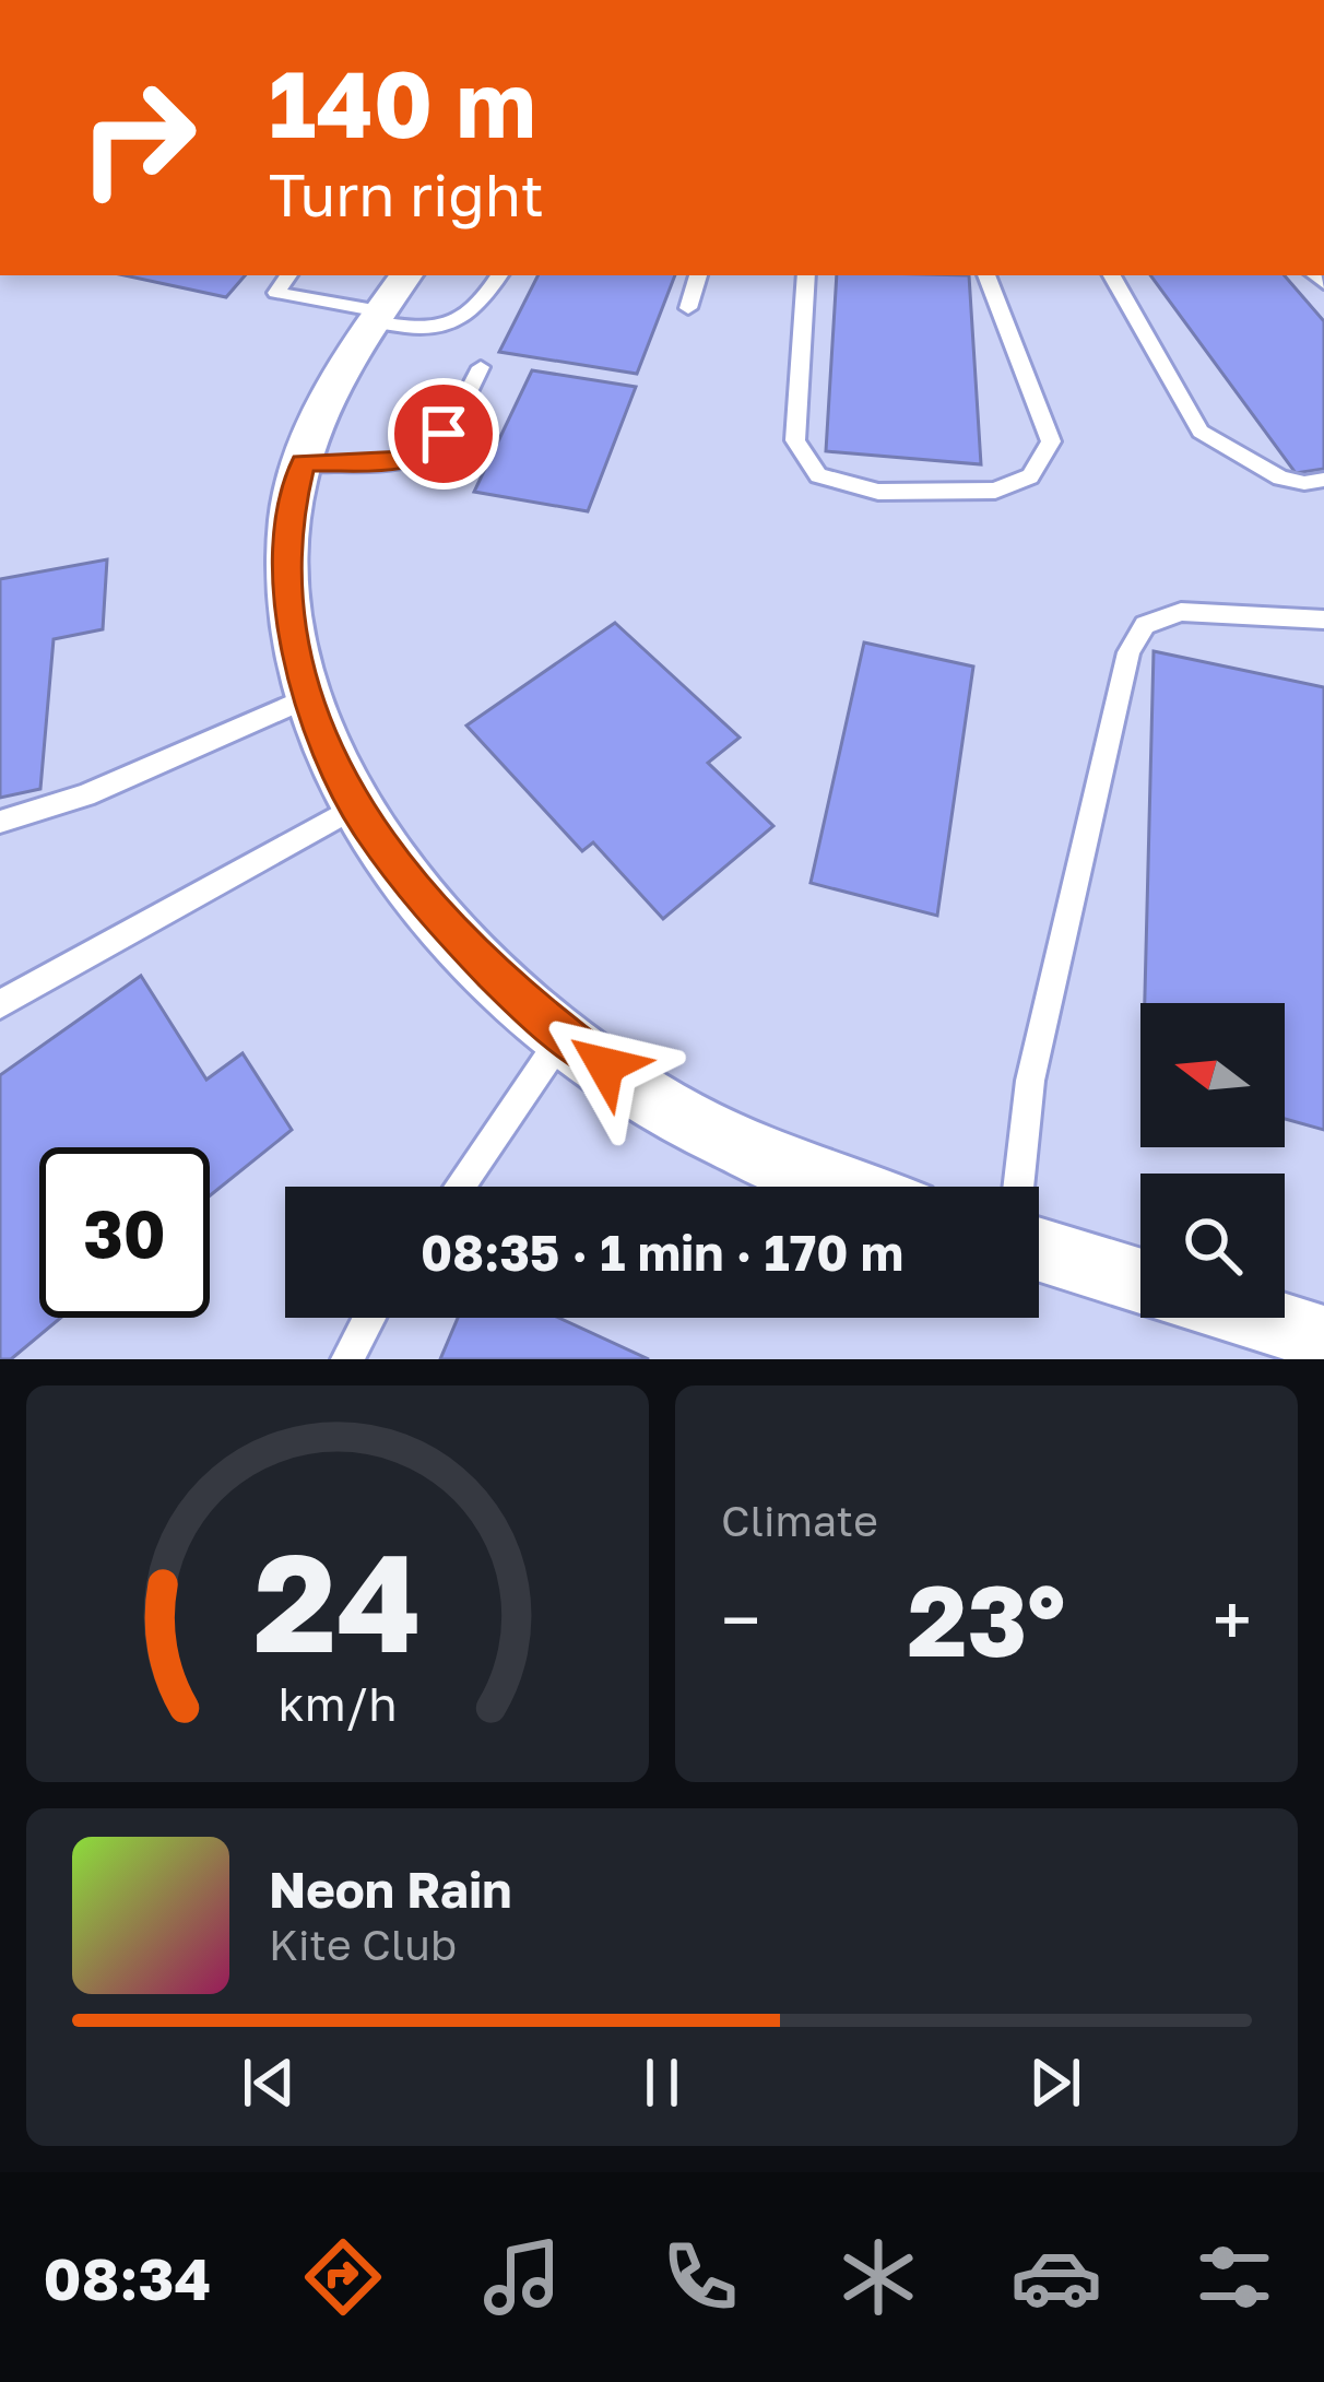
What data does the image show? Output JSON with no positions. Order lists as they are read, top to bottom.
{
  "north": "left",
  "page": {
    "turn": ["140 m", "Turn right"],
    "limit": "30",
    "trip": "08:35 · 1 min · 170 m",
    "tile": "Climate",
    "heat": ["−", "23°", "+"],
    "song": ["Neon Rain", "Kite Club"],
    "tabs": "08:34",
    "gauge": ["24", "km/h"]
  }
}
